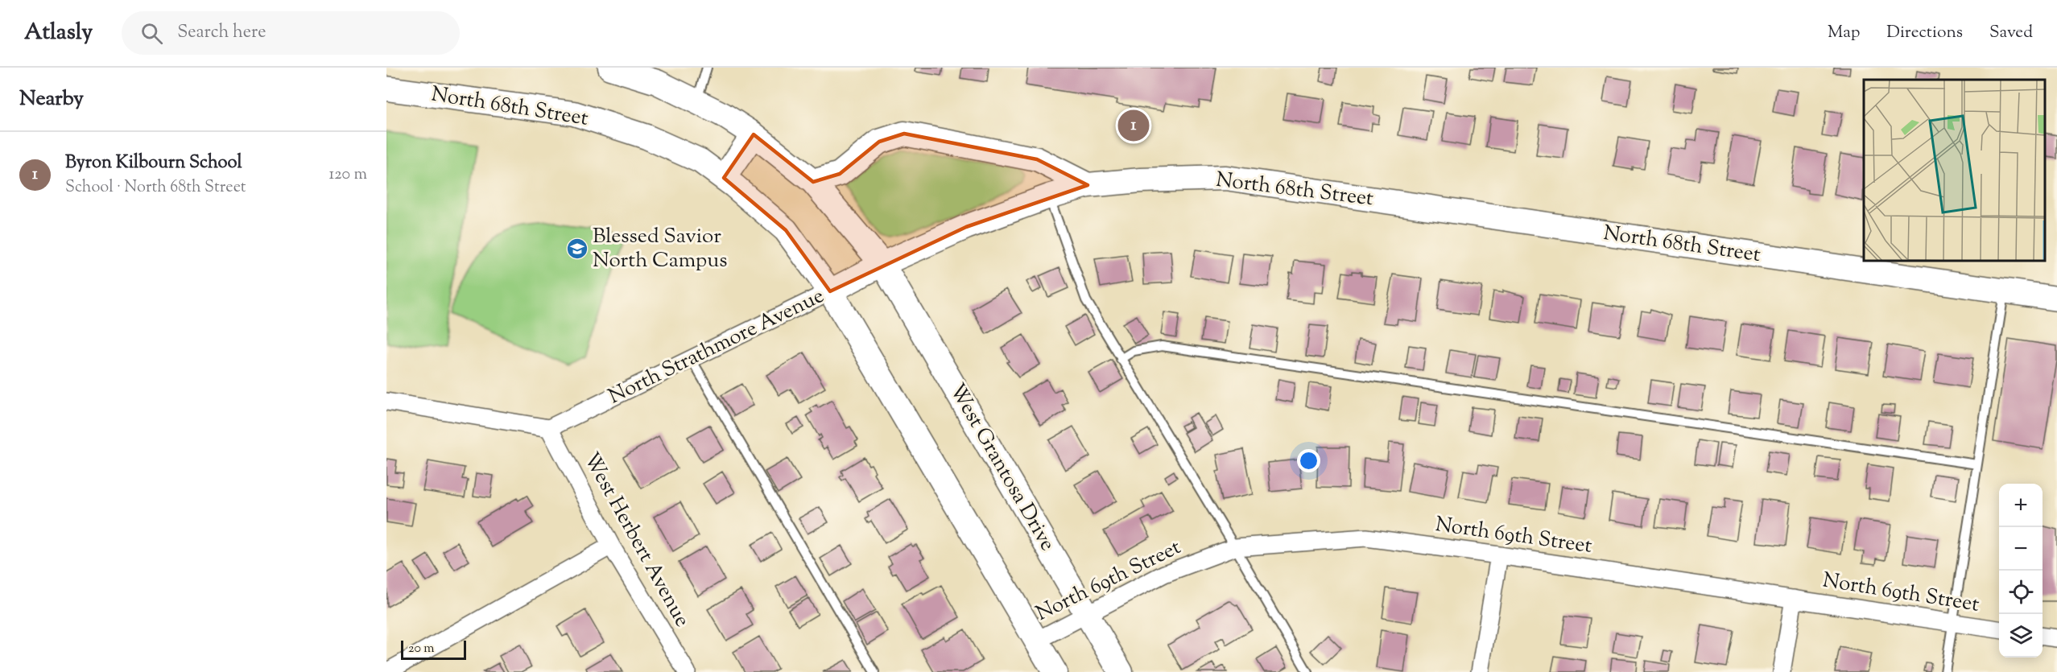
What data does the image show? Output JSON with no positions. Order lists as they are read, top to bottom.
{
  "streets": {
    "street": [
      "North 68th Street",
      "North Strathmore Avenue",
      "West Grantosa Drive",
      "North 69th Street",
      "West Herbert Avenue"
    ]
  },
  "crossings": [
    ["North 68th Street", "North Strathmore Avenue"],
    ["North 68th Street", "West Grantosa Drive"],
    ["North Strathmore Avenue", "West Grantosa Drive"],
    ["North Strathmore Avenue", "West Herbert Avenue"],
    ["West Grantosa Drive", "North 69th Street"]
  ],
  "places": {
    "school or university": ["Blessed Savior North Campus"]
  },
  "scale_bar": "20 m",
  "page": {
    "header": "Atlasly",
    "search": "Search here",
    "nav": ["Map", "Directions", "Saved"],
    "heading": "Nearby",
    "pins": "1",
    "list": [
      {
        "mark": "1",
        "name": "Byron Kilbourn School",
        "note": "School · North 68th Street",
        "value": "120 m"
      }
    ],
    "map_buttons": ["+", "−"],
    "scale": "20 m"
  }
}
